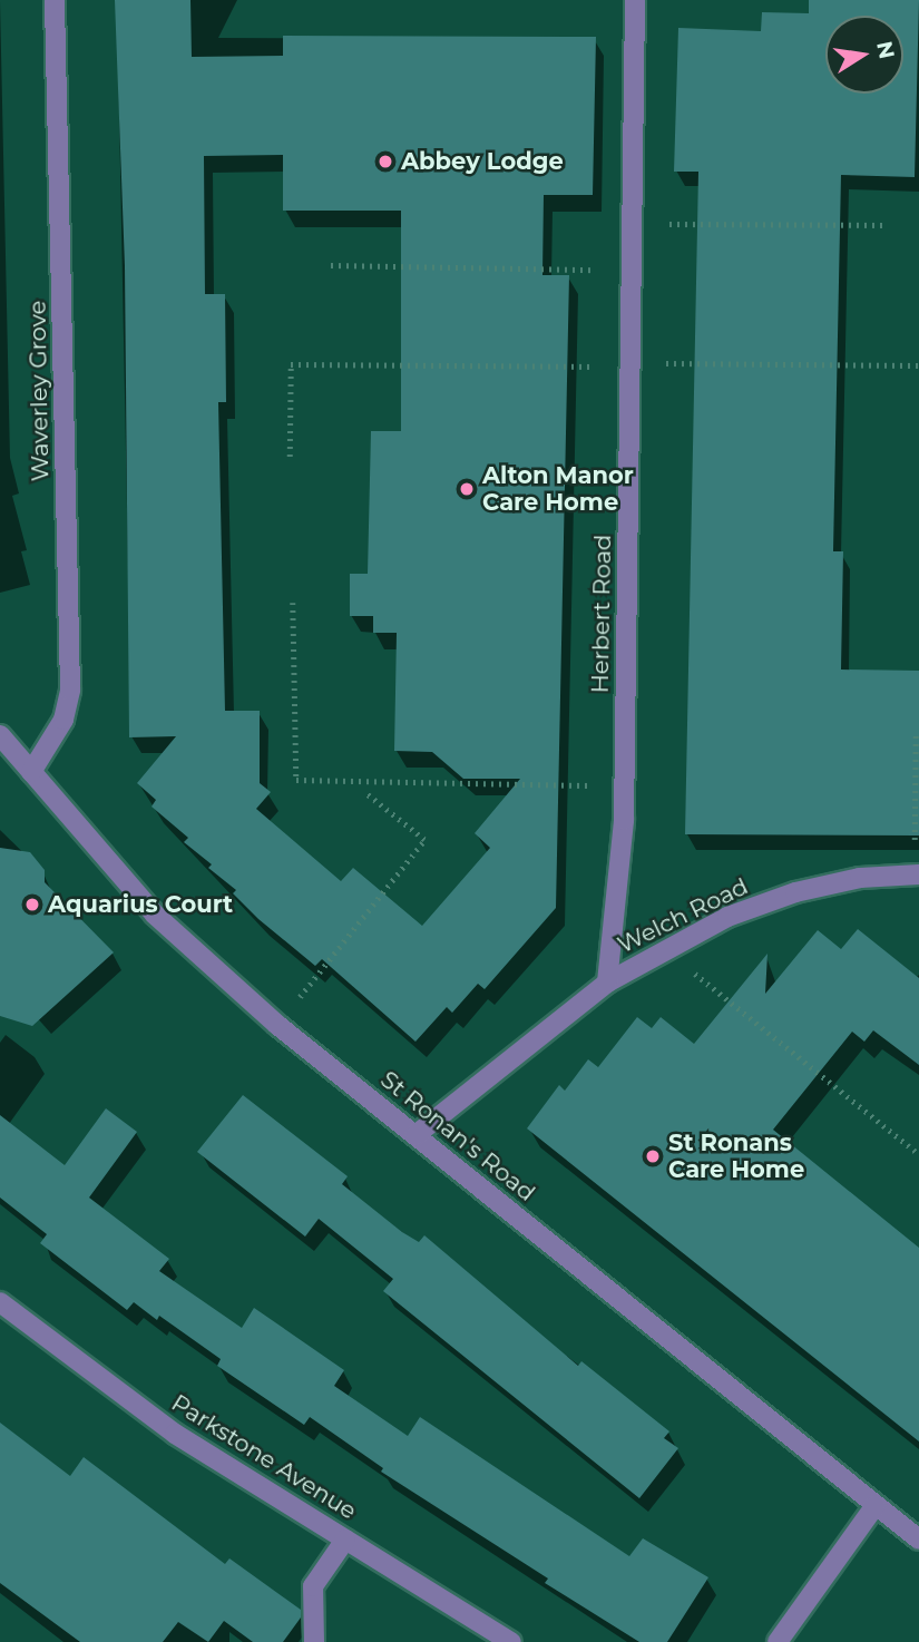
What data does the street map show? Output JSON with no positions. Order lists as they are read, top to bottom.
{
  "streets": {
    "street": [
      "Waverley Grove",
      "Herbert Road",
      "Welch Road",
      "St Ronan's Road",
      "Parkstone Avenue"
    ]
  },
  "crossings": [
    ["Waverley Grove", "St Ronan's Road"],
    ["Herbert Road", "Welch Road"]
  ],
  "places": [
    "Abbey Lodge",
    "Alton Manor Care Home",
    "Aquarius Court",
    "St Ronans Care Home"
  ],
  "north": "right"
}
